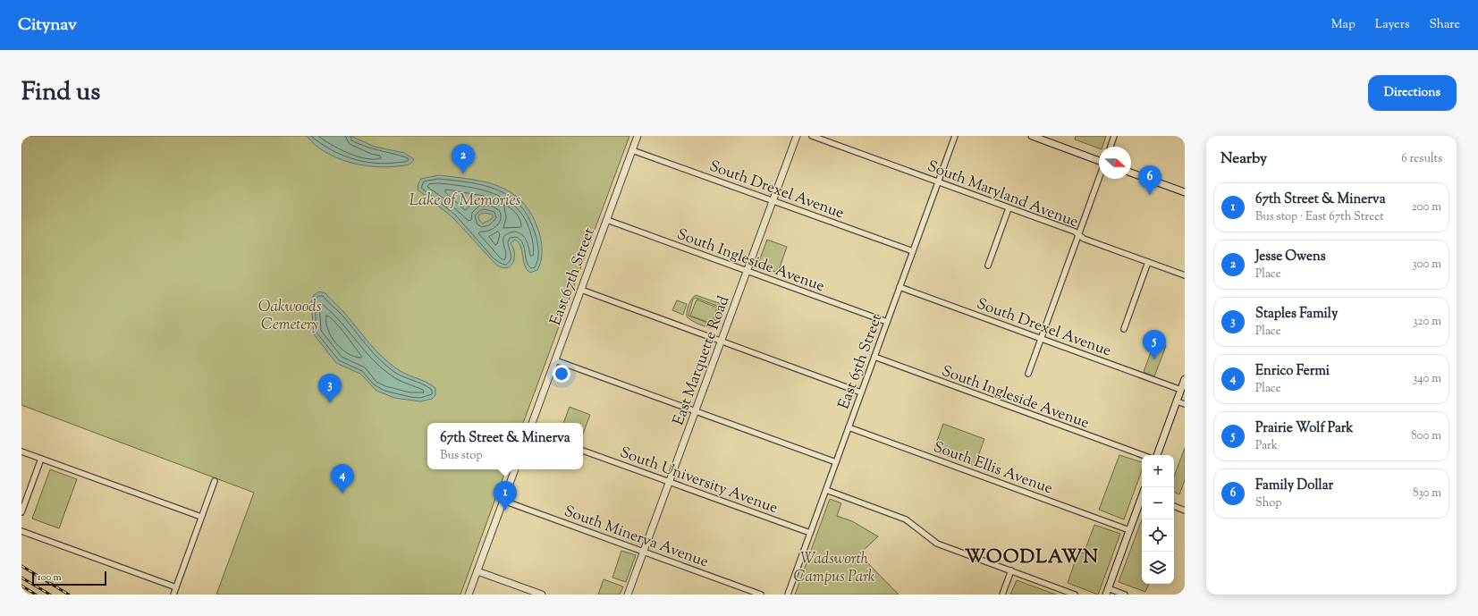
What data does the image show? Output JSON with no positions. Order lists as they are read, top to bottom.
{
  "streets": {
    "street": [
      "South Drexel Avenue",
      "South Maryland Avenue",
      "South Ingleside Avenue",
      "East 67th Street",
      "East Marquette Road",
      "East 65th Street",
      "South Ellis Avenue",
      "South University Avenue",
      "South Minerva Avenue"
    ]
  },
  "crossings": [
    ["South Drexel Avenue", "East 67th Street"],
    ["South Drexel Avenue", "East Marquette Road"],
    ["South Drexel Avenue", "East 65th Street"],
    ["South Maryland Avenue", "East 65th Street"],
    ["South Ingleside Avenue", "East 67th Street"],
    ["South Ingleside Avenue", "East Marquette Road"],
    ["South Ingleside Avenue", "East 65th Street"],
    ["East Marquette Road", "South University Avenue"],
    ["East Marquette Road", "South Minerva Avenue"],
    ["East 65th Street", "South Ellis Avenue"],
    ["East 65th Street", "South University Avenue"]
  ],
  "districts": ["WOODLAWN"],
  "water": ["Lake of Memories"],
  "parks": ["Oakwoods Cemetery", "Wadsworth Campus Park"],
  "scale_bar": "100 m",
  "north": "right",
  "page": {
    "header": "Citynav",
    "nav": ["Map", "Layers", "Share"],
    "title": "Find us",
    "buttons": "Directions",
    "heading": ["Nearby", "6 results"],
    "pins": [
      "2",
      "6",
      "5",
      "3",
      "4",
      "1"
    ],
    "list": [
      {
        "mark": "1",
        "name": "67th Street & Minerva",
        "note": "Bus stop · East 67th Street",
        "value": "200 m"
      },
      {
        "mark": "2",
        "name": "Jesse Owens",
        "note": "Place",
        "value": "300 m"
      },
      {
        "mark": "3",
        "name": "Staples Family",
        "note": "Place",
        "value": "320 m"
      },
      {
        "mark": "4",
        "name": "Enrico Fermi",
        "note": "Place",
        "value": "340 m"
      },
      {
        "mark": "5",
        "name": "Prairie Wolf Park",
        "note": "Park",
        "value": "800 m"
      },
      {
        "mark": "6",
        "name": "Family Dollar",
        "note": "Shop",
        "value": "830 m"
      }
    ],
    "popup": ["67th Street & Minerva", "Bus stop"],
    "map_buttons": ["+", "−"],
    "scale": "100 m"
  }
}
